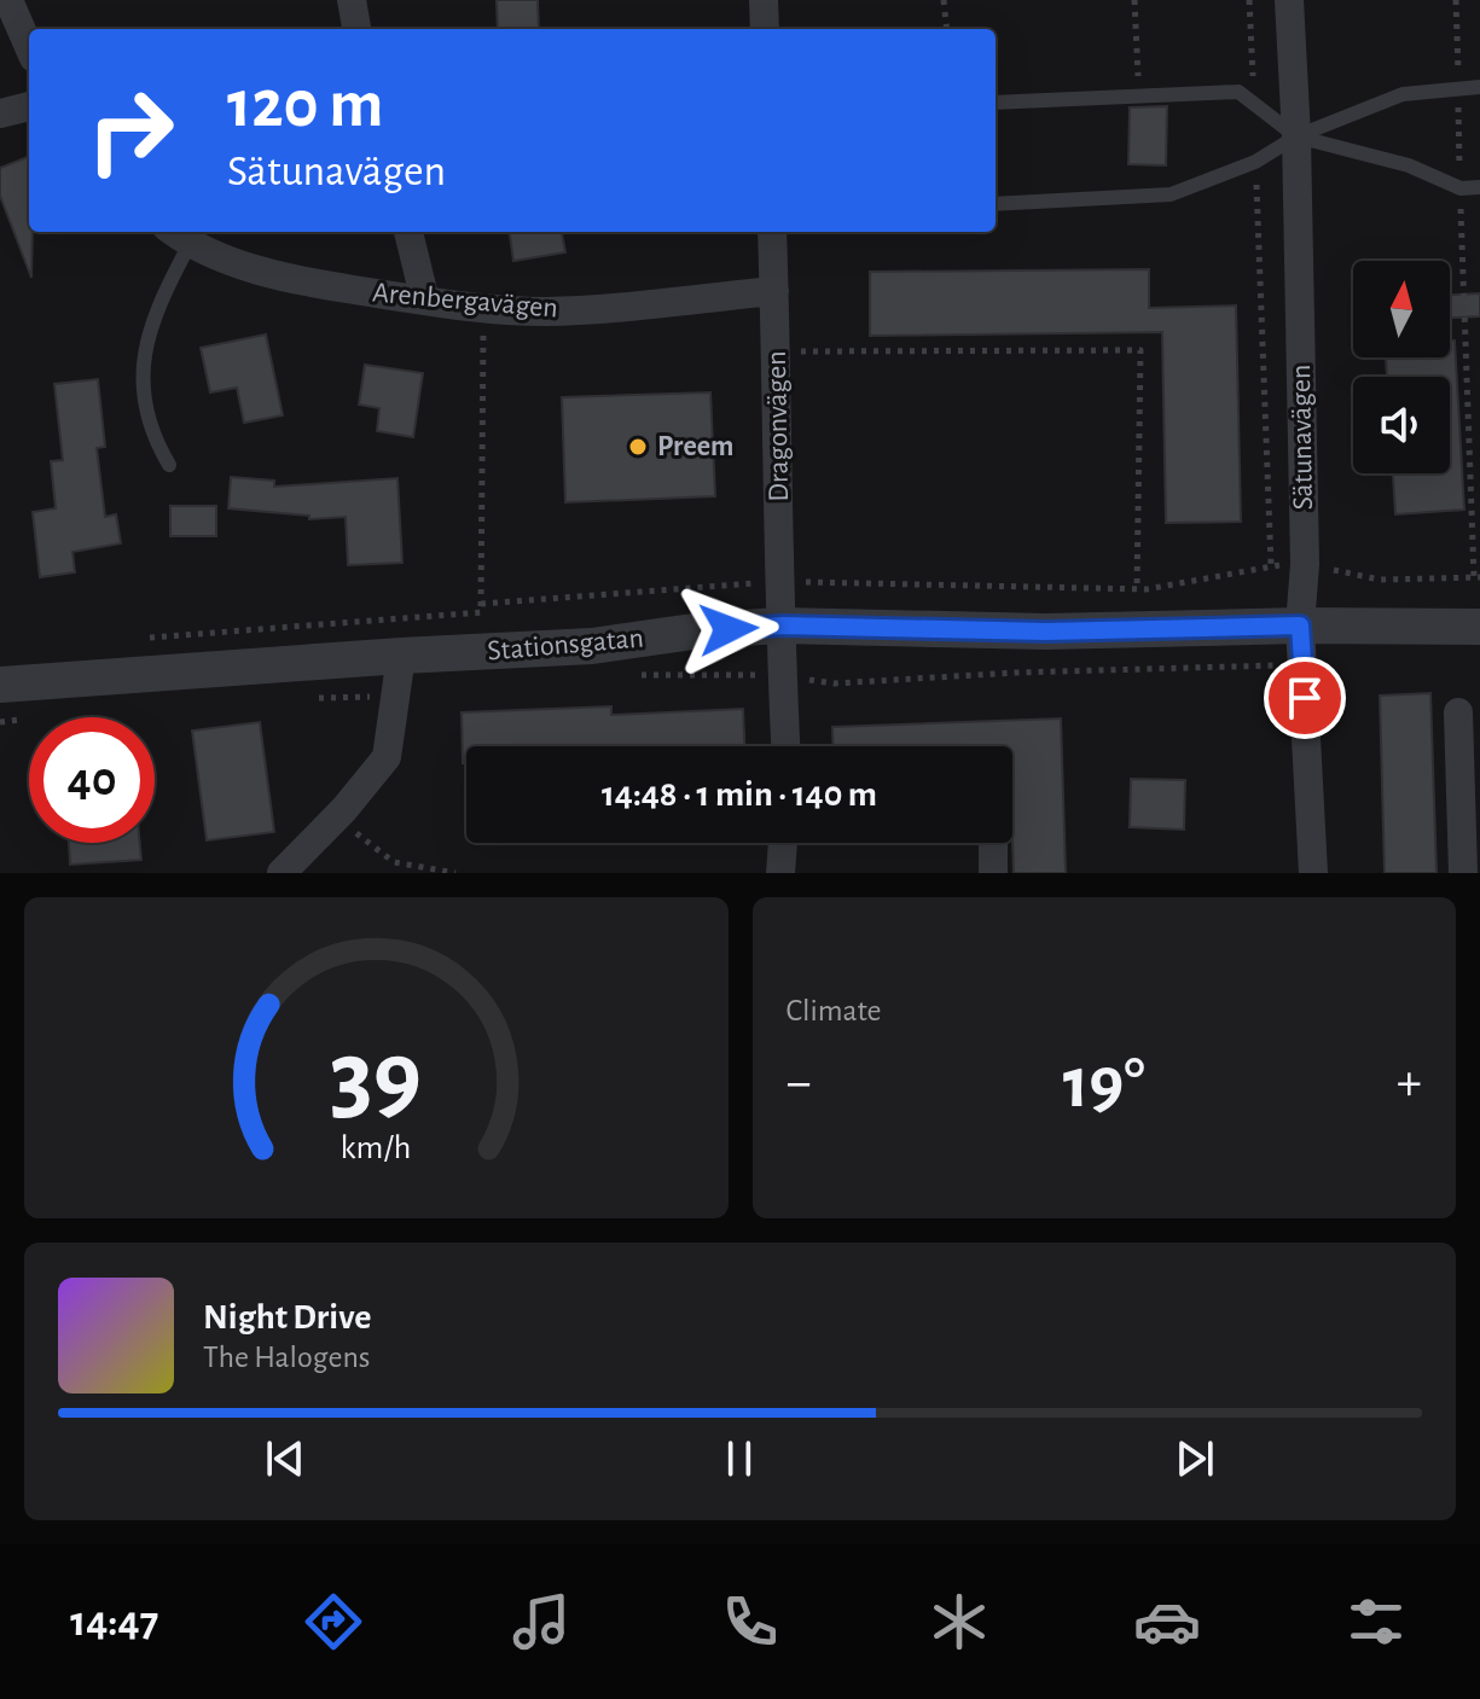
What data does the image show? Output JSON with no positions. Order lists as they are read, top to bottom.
{
  "streets": {
    "street": [
      "Arenbergavägen",
      "Dragonvägen",
      "Sätunavägen",
      "Stationsgatan"
    ]
  },
  "crossings": [
    ["Arenbergavägen", "Dragonvägen"],
    ["Dragonvägen", "Stationsgatan"],
    ["Sätunavägen", "Stationsgatan"]
  ],
  "places": ["Preem"],
  "north": "top",
  "page": {
    "turn": ["120 m", "Sätunavägen"],
    "limit": "40",
    "trip": "14:48 · 1 min · 140 m",
    "tile": "Climate",
    "heat": ["−", "19°", "+"],
    "song": ["Night Drive", "The Halogens"],
    "tabs": "14:47",
    "gauge": ["39", "km/h"]
  }
}
